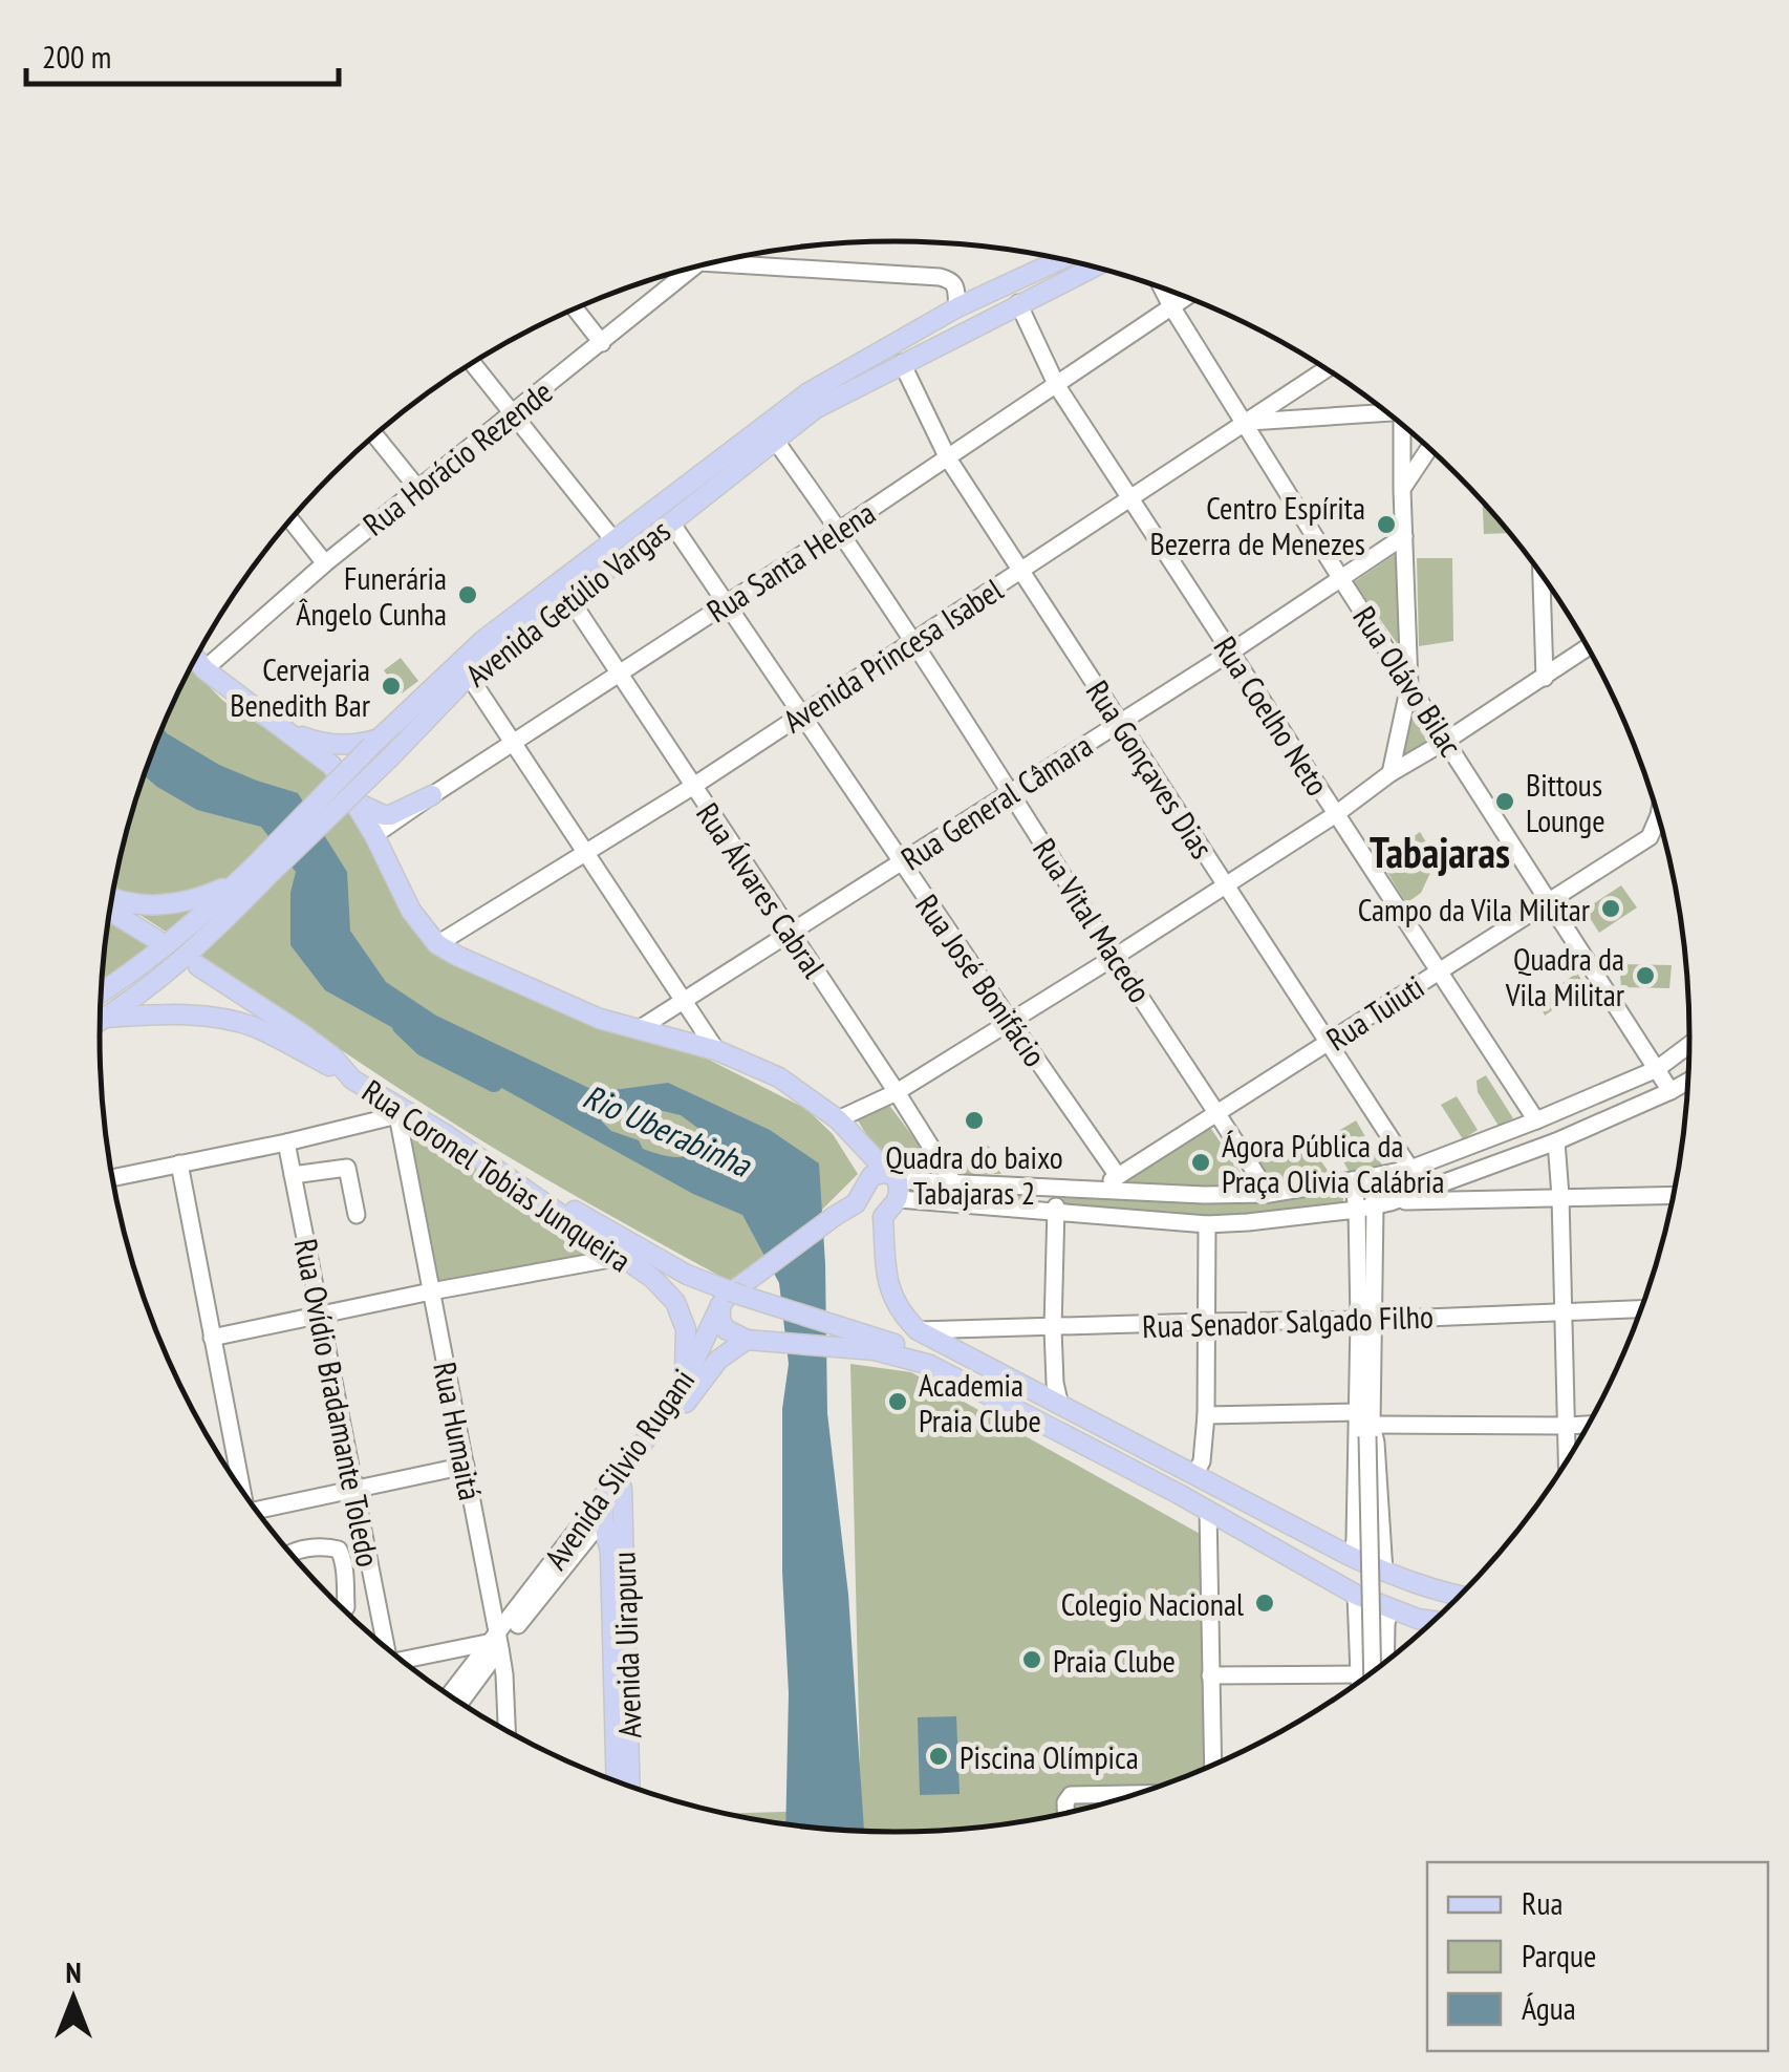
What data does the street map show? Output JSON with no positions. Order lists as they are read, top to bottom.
{
  "streets": {
    "main road": [
      "Avenida Getúlio Vargas",
      "Rua Coronel Tobias Junqueira",
      "Avenida Silvio Rugani",
      "Avenida Uirapuru"
    ],
    "street": [
      "Rua Horácio Rezende",
      "Rua Santa Helena",
      "Avenida Princesa Isabel",
      "Rua Olávo Bilac",
      "Rua Coelho Neto",
      "Rua Gonçaves Dias",
      "Rua General Câmara",
      "Rua Álvares Cabral",
      "Rua Vital Macedo",
      "Rua José Bonifácio",
      "Rua Tuiuti",
      "Rua Senador Salgado Filho",
      "Rua Ovídio Bradamante Toledo",
      "Rua Humaitá"
    ]
  },
  "crossings": [
    ["Rua Santa Helena", "Rua Olávo Bilac"],
    ["Rua Santa Helena", "Rua Coelho Neto"],
    ["Rua Santa Helena", "Rua Gonçaves Dias"],
    ["Rua Santa Helena", "Rua Álvares Cabral"],
    ["Rua Santa Helena", "Rua Vital Macedo"],
    ["Rua Santa Helena", "Rua José Bonifácio"],
    ["Avenida Getúlio Vargas", "Rua Coelho Neto"],
    ["Avenida Getúlio Vargas", "Rua Gonçaves Dias"],
    ["Avenida Getúlio Vargas", "Rua Álvares Cabral"],
    ["Avenida Getúlio Vargas", "Rua Vital Macedo"],
    ["Avenida Getúlio Vargas", "Rua José Bonifácio"],
    ["Avenida Princesa Isabel", "Rua Olávo Bilac"],
    ["Avenida Princesa Isabel", "Rua Coelho Neto"],
    ["Avenida Princesa Isabel", "Rua Gonçaves Dias"],
    ["Avenida Princesa Isabel", "Rua Álvares Cabral"],
    ["Avenida Princesa Isabel", "Rua Vital Macedo"],
    ["Avenida Princesa Isabel", "Rua José Bonifácio"],
    ["Rua Olávo Bilac", "Rua General Câmara"],
    ["Rua Olávo Bilac", "Rua Tuiuti"],
    ["Rua Coelho Neto", "Rua General Câmara"],
    ["Rua Coelho Neto", "Rua Tuiuti"],
    ["Rua Gonçaves Dias", "Rua General Câmara"],
    ["Rua Gonçaves Dias", "Rua Tuiuti"],
    ["Rua General Câmara", "Rua Álvares Cabral"],
    ["Rua General Câmara", "Rua Vital Macedo"],
    ["Rua General Câmara", "Rua José Bonifácio"],
    ["Rua Vital Macedo", "Rua Tuiuti"],
    ["Rua José Bonifácio", "Rua Tuiuti"],
    ["Rua Coronel Tobias Junqueira", "Rua Humaitá"],
    ["Rua Coronel Tobias Junqueira", "Avenida Silvio Rugani"],
    ["Rua Humaitá", "Avenida Silvio Rugani"],
    ["Avenida Silvio Rugani", "Avenida Uirapuru"]
  ],
  "districts": ["Tabajaras"],
  "water": ["Rio Uberabinha"],
  "places": [
    "Centro Espírita Bezerra de Menezes",
    "Funerária Ângelo Cunha",
    "Cervejaria Benedith Bar",
    "Bittous Lounge",
    "Campo da Vila Militar",
    "Quadra da Vila Militar",
    "Quadra do baixo Tabajaras 2",
    "Ágora Pública da Praça Olivia Calábria",
    "Academia Praia Clube",
    "Colegio Nacional",
    "Praia Clube",
    "Piscina Olímpica"
  ],
  "legend": ["Rua", "Parque", "Água"],
  "scale_bar": "200 m",
  "north": "top"
}
